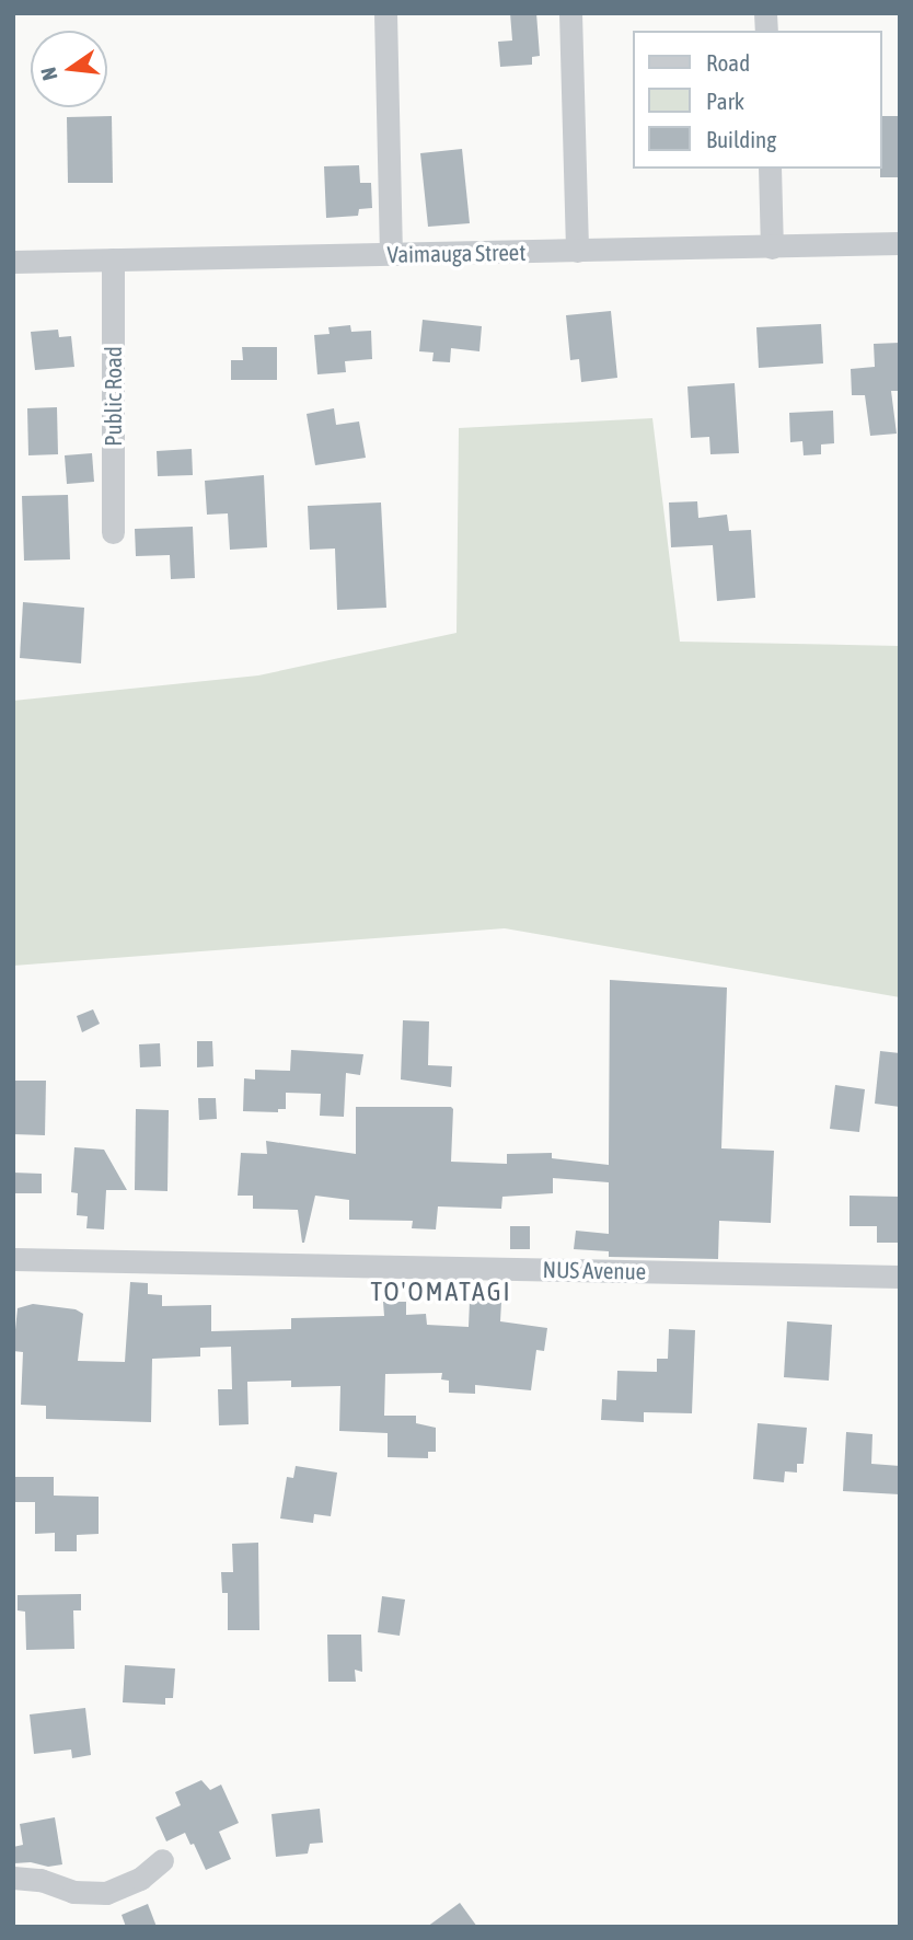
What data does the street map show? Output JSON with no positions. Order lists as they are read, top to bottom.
{
  "streets": {
    "street": ["Vaimauga Street", "Public Road", "NUS Avenue"]
  },
  "crossings": [
    ["Vaimauga Street", "Public Road"]
  ],
  "districts": ["TO'OMATAGI"],
  "legend": ["Road", "Park", "Building"],
  "north": "left"
}
